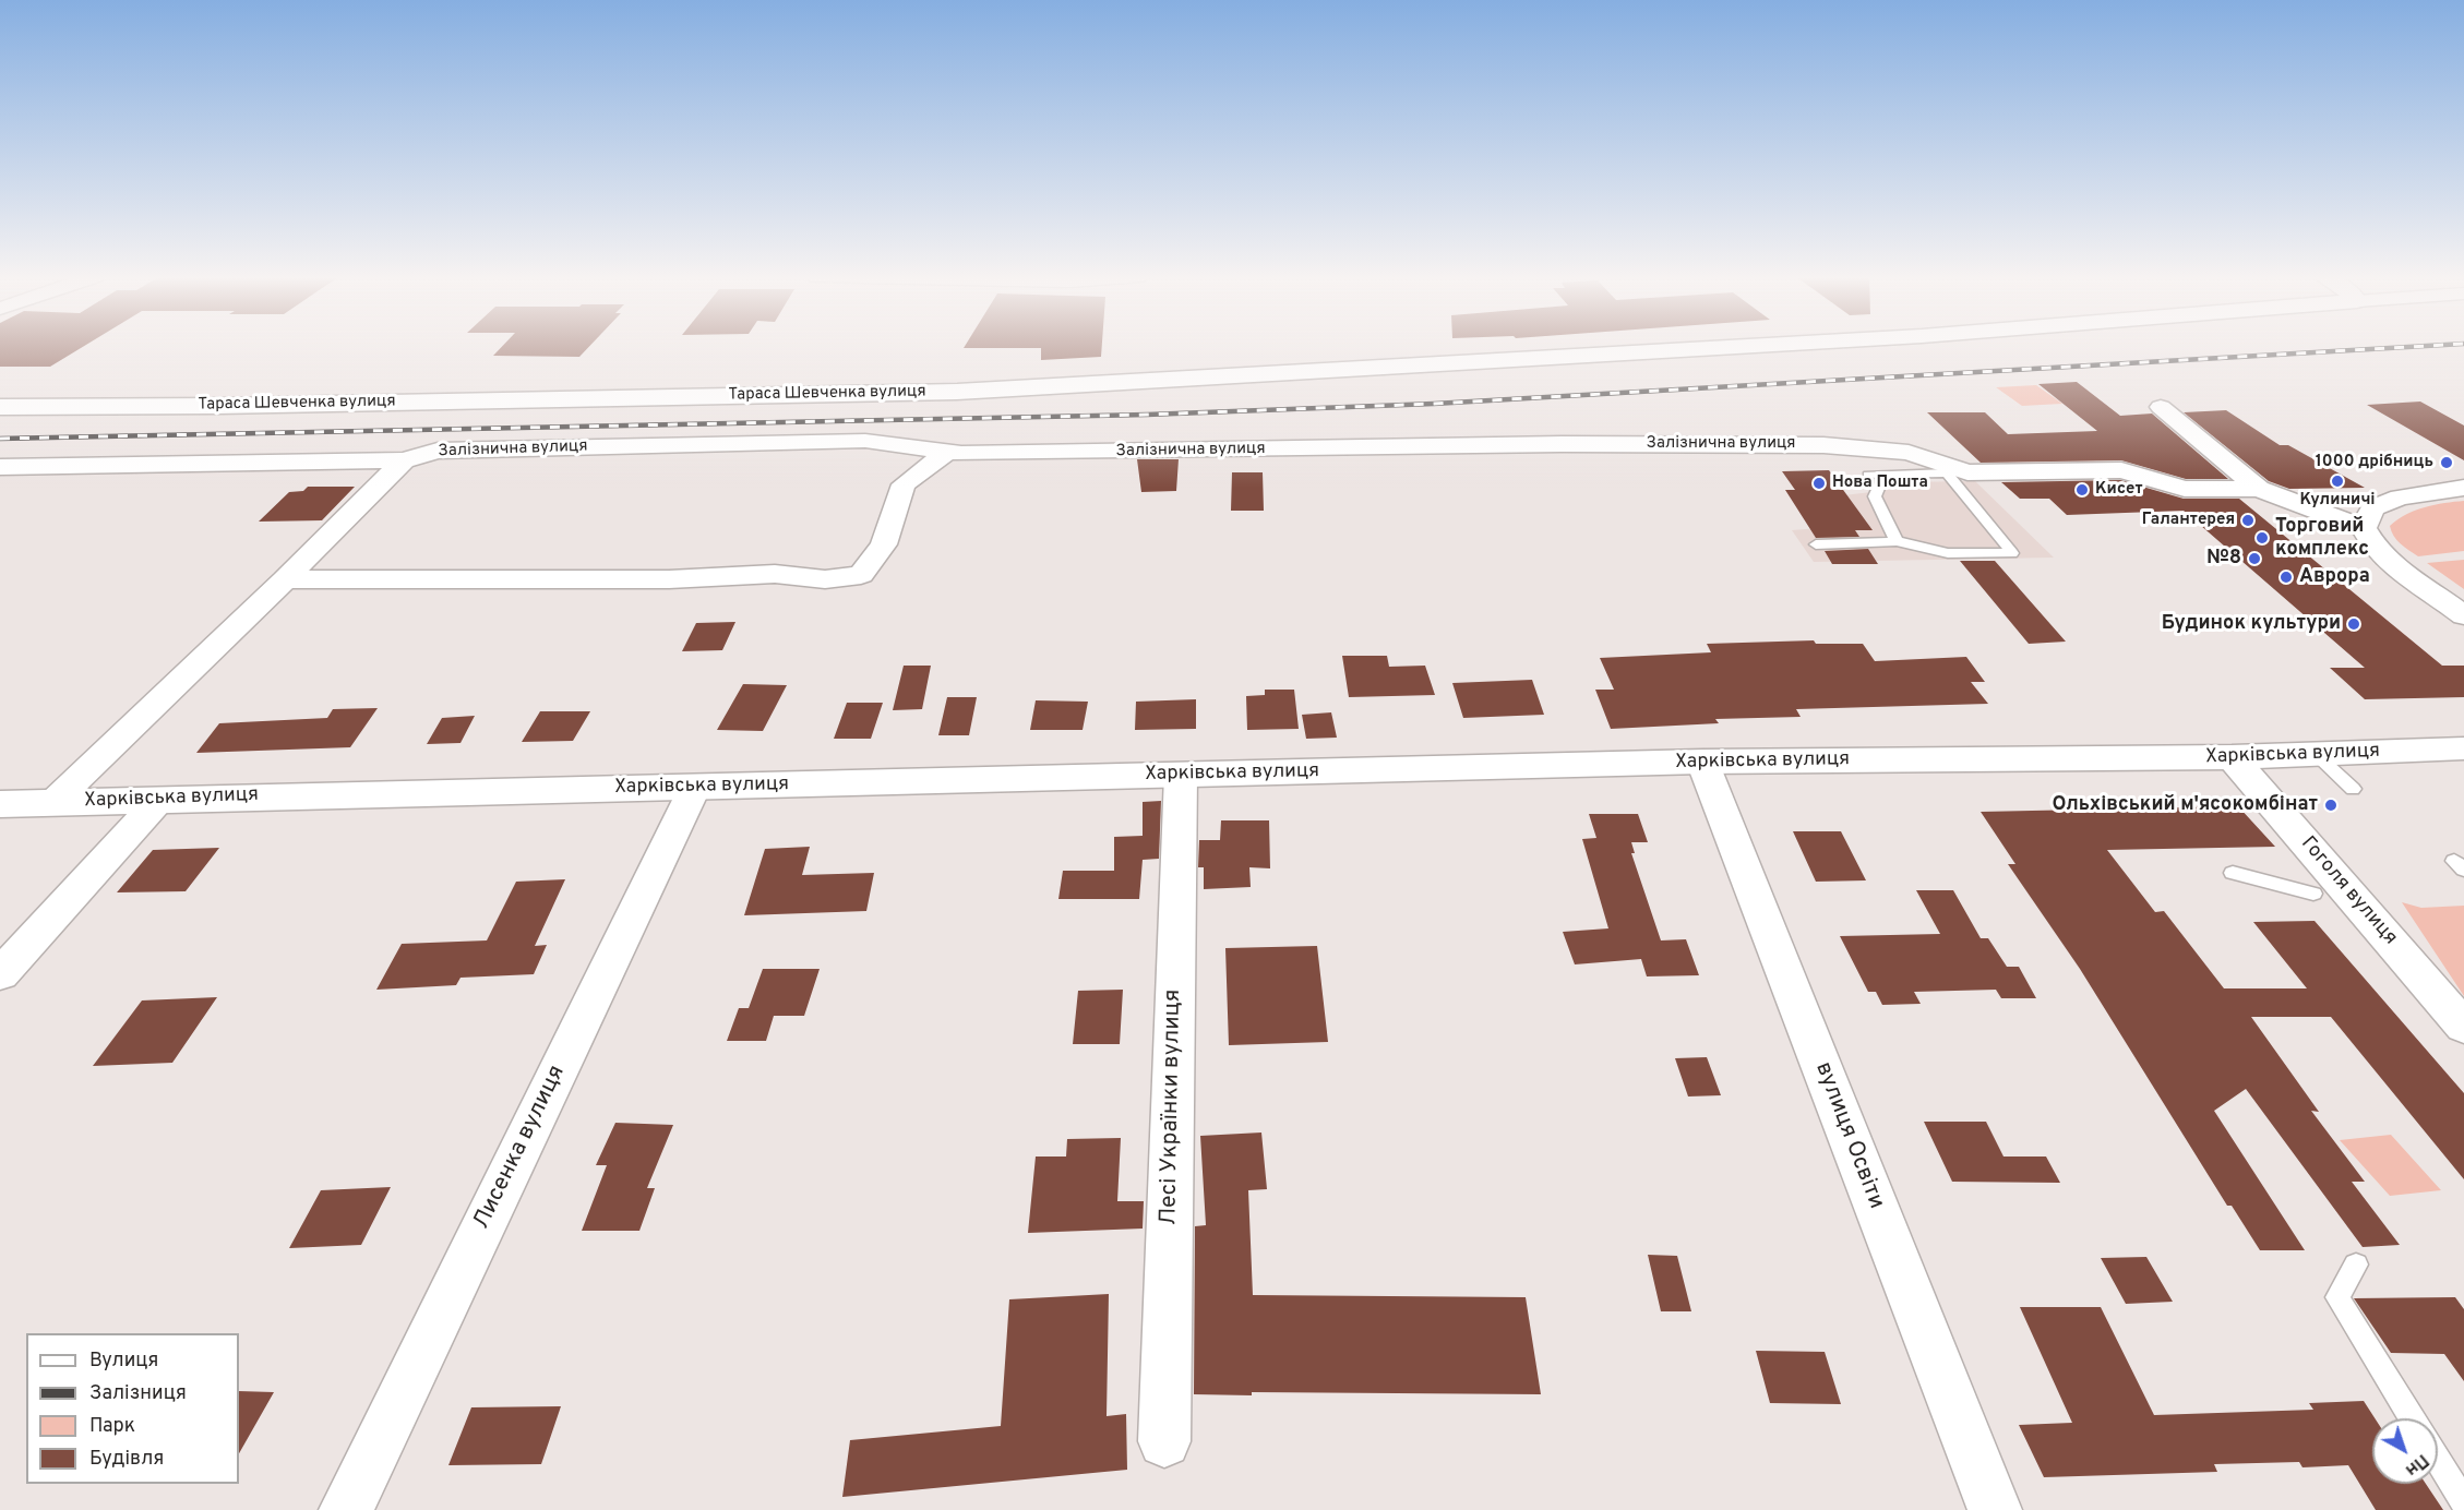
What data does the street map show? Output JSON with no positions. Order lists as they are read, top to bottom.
{
  "streets": {
    "street": [
      "Тараса Шевченка вулиця",
      "Залізнична вулиця",
      "Харківська вулиця",
      "Гоголя вулиця",
      "Лесі Українки вулиця",
      "вулиця Освіти",
      "Лисенка вулиця"
    ]
  },
  "crossings": [
    ["Харківська вулиця", "Гоголя вулиця"],
    ["Харківська вулиця", "Лесі Українки вулиця"],
    ["Харківська вулиця", "вулиця Освіти"],
    ["Харківська вулиця", "Лисенка вулиця"]
  ],
  "places": [
    "1000 дрібниць",
    "Кулиничі",
    "Нова Пошта",
    "Кисет",
    "Галантерея",
    "Торговий комплекс",
    "№8",
    "Аврора",
    "Будинок культури",
    "Ольхівський м'ясокомбінат"
  ],
  "legend": [
    "Вулиця",
    "Залізниця",
    "Парк",
    "Будівля"
  ],
  "north": "bottom right"
}
